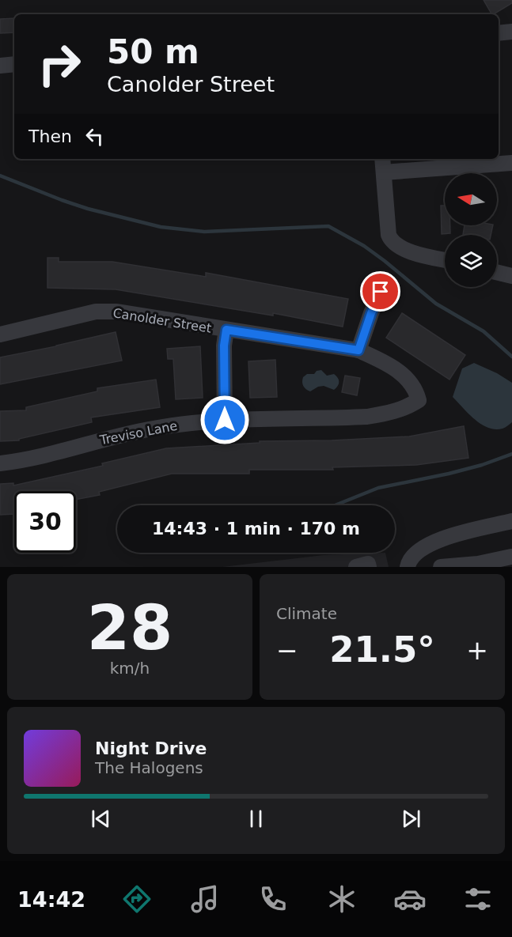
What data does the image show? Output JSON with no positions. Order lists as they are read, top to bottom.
{
  "streets": {
    "street": ["Canolder Street", "Treviso Lane"]
  },
  "crossings": [
    ["Canolder Street", "Treviso Lane"]
  ],
  "north": "left",
  "page": {
    "turn": ["50 m", "Canolder Street"],
    "then": "Then",
    "limit": "30",
    "trip": "14:43 · 1 min · 170 m",
    "tile": [
      ["28", "km/h"],
      "Climate"
    ],
    "heat": ["−", "21.5°", "+"],
    "song": ["Night Drive", "The Halogens"],
    "tabs": "14:42"
  }
}
